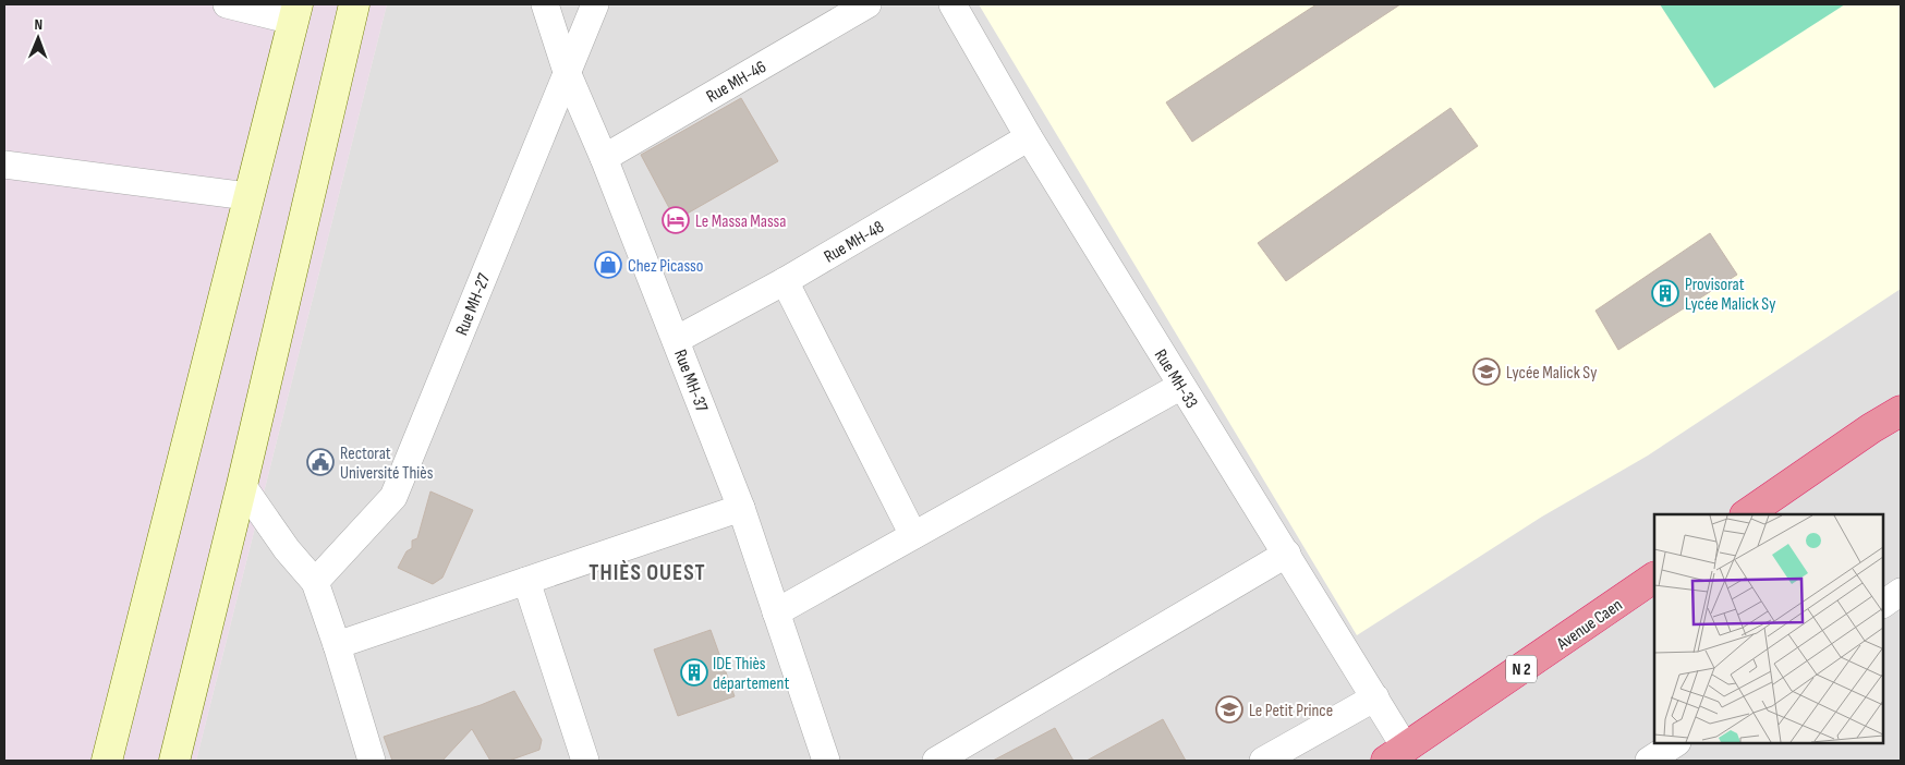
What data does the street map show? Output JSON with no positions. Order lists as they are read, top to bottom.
{
  "streets": {
    "highway": ["Avenue Caen", "N 2"],
    "street": [
      "Rue MH-46",
      "Rue MH-48",
      "Rue MH-27",
      "Rue MH-33",
      "Rue MH-37"
    ]
  },
  "crossings": [
    ["Rue MH-46", "Rue MH-37"],
    ["Rue MH-48", "Rue MH-33"],
    ["Rue MH-48", "Rue MH-37"],
    ["Rue MH-27", "Rue MH-37"],
    ["Rue MH-33", "Avenue Caen"]
  ],
  "districts": ["THIÈS OUEST"],
  "places": {
    "hotel": ["Le Massa Massa"],
    "shop": ["Chez Picasso"],
    "building": ["Provisorat Lycée Malick Sy", "IDE Thiès département"],
    "school or university": ["Lycée Malick Sy", "Le Petit Prince"],
    "public building": ["Rectorat Université Thiès"]
  },
  "north": "top"
}
